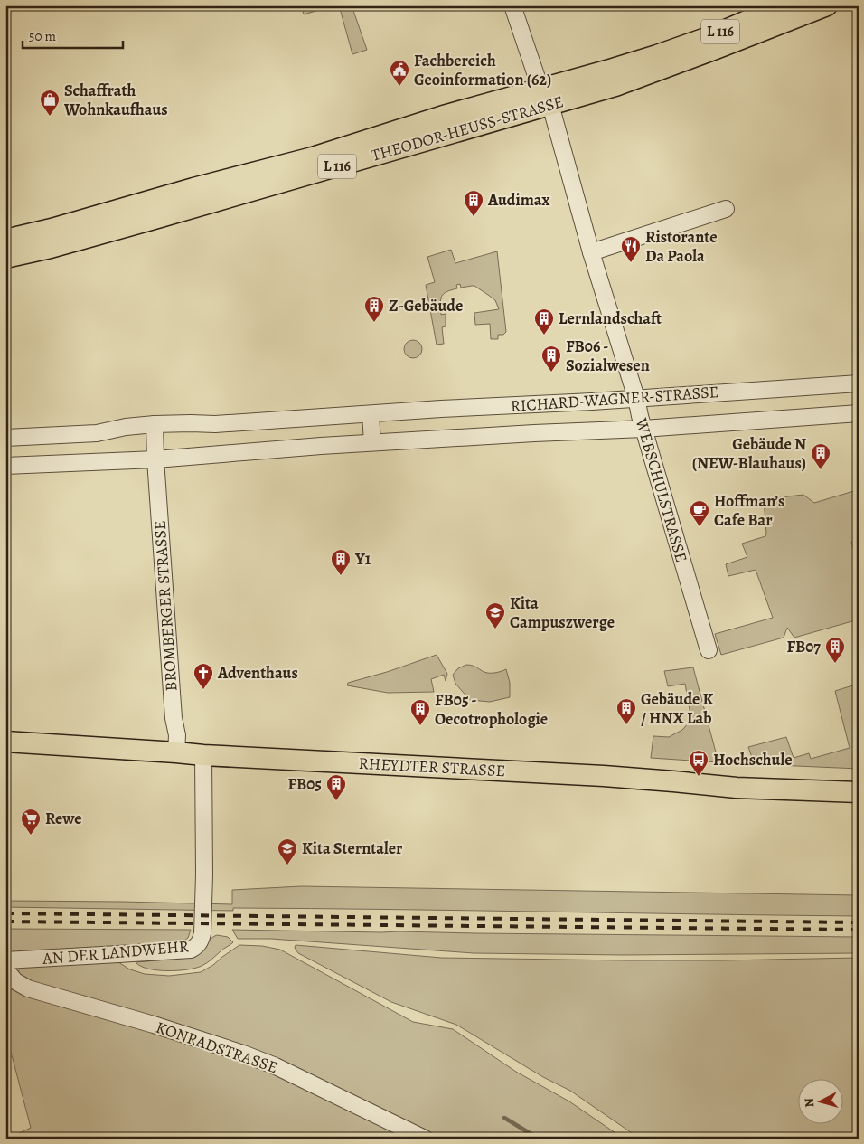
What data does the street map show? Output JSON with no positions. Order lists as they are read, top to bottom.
{
  "streets": {
    "main road": ["L 116", "THEODOR-HEUSS-STRASSE", "RHEYDTER STRASSE"],
    "street": [
      "RICHARD-WAGNER-STRASSE",
      "WEBSCHULSTRASSE",
      "BROMBERGER STRASSE",
      "AN DER LANDWEHR",
      "KONRADSTRASSE"
    ]
  },
  "crossings": [
    ["L 116", "THEODOR-HEUSS-STRASSE"],
    ["THEODOR-HEUSS-STRASSE", "WEBSCHULSTRASSE"],
    ["RICHARD-WAGNER-STRASSE", "WEBSCHULSTRASSE"],
    ["RICHARD-WAGNER-STRASSE", "BROMBERGER STRASSE"],
    ["BROMBERGER STRASSE", "RHEYDTER STRASSE"],
    ["RHEYDTER STRASSE", "AN DER LANDWEHR"]
  ],
  "places": {
    "public building": ["Fachbereich Geoinformation (62)"],
    "shop": ["Schaffrath Wohnkaufhaus"],
    "building": [
      "Audimax",
      "Z-Gebäude",
      "Lernlandschaft",
      "FB06 - Sozialwesen",
      "Gebäude N (NEW-Blauhaus)",
      "Y1",
      "FB07",
      "Gebäude K / HNX Lab",
      "FB05 - Oecotrophologie",
      "FB05"
    ],
    "restaurant": ["Ristorante Da Paola"],
    "cafe": ["Hoffman’s Cafe Bar"],
    "school or university": ["Kita Campuszwerge", "Kita Sterntaler"],
    "church": ["Adventhaus"],
    "bus stop": ["Hochschule"],
    "supermarket": ["Rewe"]
  },
  "scale_bar": "50 m",
  "north": "left"
}
